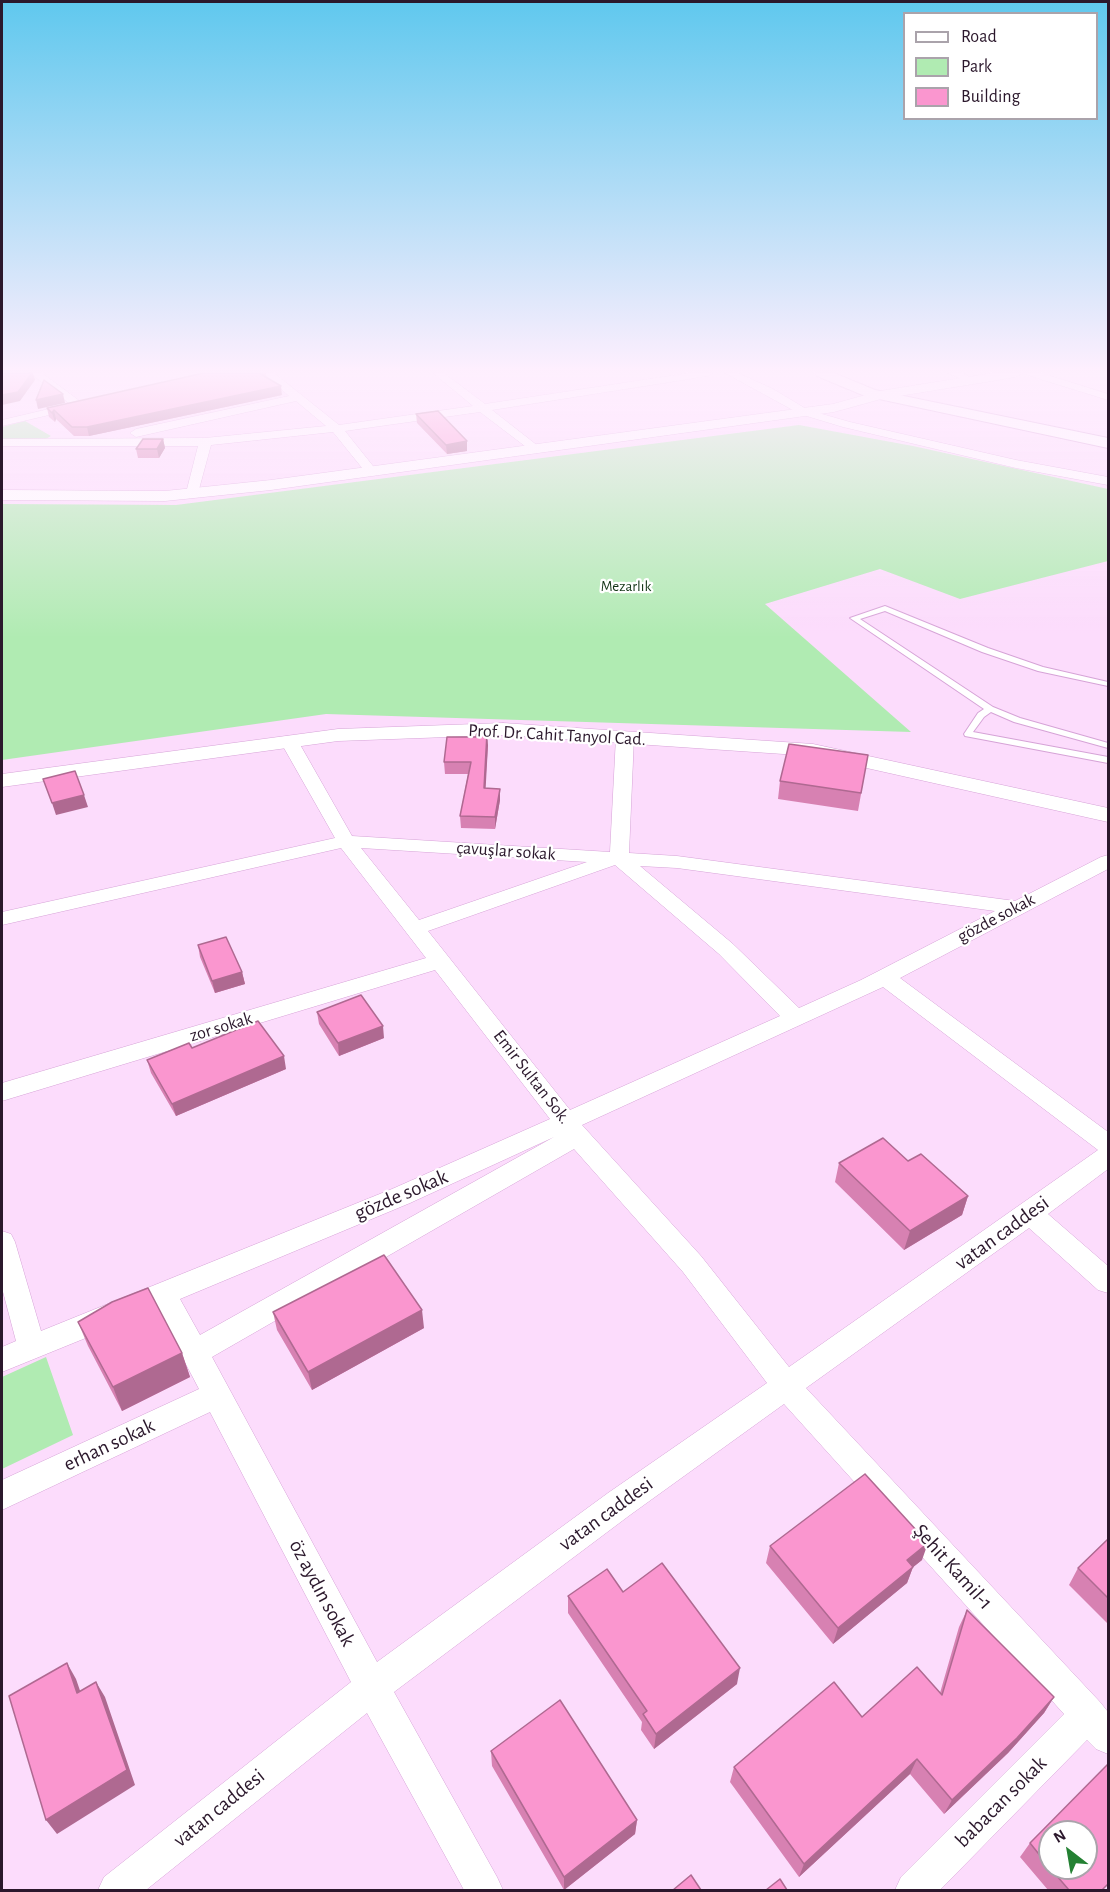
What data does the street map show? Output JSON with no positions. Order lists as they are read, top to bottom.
{
  "streets": {
    "street": [
      "Prof. Dr. Cahit Tanyol Cad.",
      "çavuşlar sokak",
      "gözde sokak",
      "zor sokak",
      "Emir Sultan Sok.",
      "vatan caddesi",
      "erhan sokak",
      "Şehit Kamil-1",
      "öz aydın sokak",
      "babacan sokak"
    ]
  },
  "crossings": [
    ["Prof. Dr. Cahit Tanyol Cad.", "Emir Sultan Sok."],
    ["çavuşlar sokak", "gözde sokak"],
    ["çavuşlar sokak", "Emir Sultan Sok."],
    ["gözde sokak", "Emir Sultan Sok."],
    ["gözde sokak", "öz aydın sokak"],
    ["zor sokak", "Emir Sultan Sok."],
    ["Emir Sultan Sok.", "vatan caddesi"],
    ["Emir Sultan Sok.", "Şehit Kamil-1"],
    ["vatan caddesi", "Şehit Kamil-1"],
    ["vatan caddesi", "öz aydın sokak"],
    ["erhan sokak", "öz aydın sokak"],
    ["Şehit Kamil-1", "babacan sokak"]
  ],
  "parks": ["Mezarlık"],
  "legend": ["Road", "Park", "Building"],
  "north": "top left"
}
